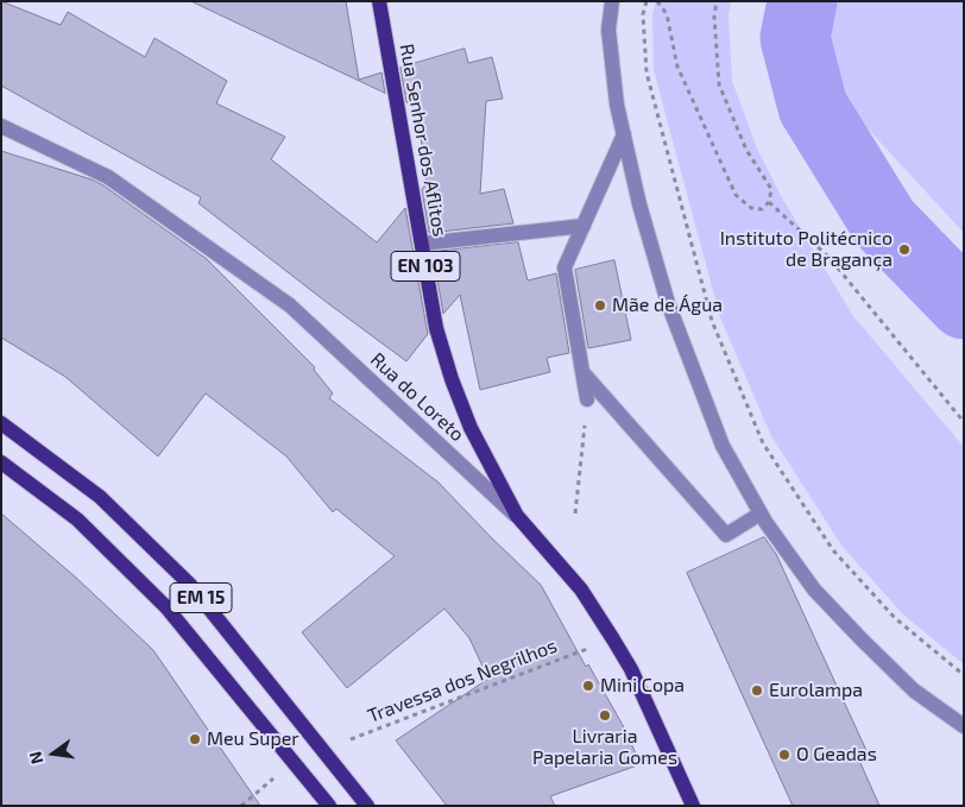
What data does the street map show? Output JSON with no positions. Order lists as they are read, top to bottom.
{
  "streets": {
    "main road": [
      "Rua Senhor dos Aflitos",
      "EN 103",
      "Rua do Loreto",
      "EM 15"
    ],
    "path": ["Travessa dos Negrilhos"]
  },
  "crossings": [
    ["Rua Senhor dos Aflitos", "Rua do Loreto"],
    ["Rua do Loreto", "Travessa dos Negrilhos"],
    ["EM 15", "Travessa dos Negrilhos"]
  ],
  "places": [
    "Instituto Politécnico de Bragança",
    "Mãe de Água",
    "Mini Copa",
    "Eurolampa",
    "Livraria Papelaria Gomes",
    "Meu Super",
    "O Geadas"
  ],
  "north": "left"
}
